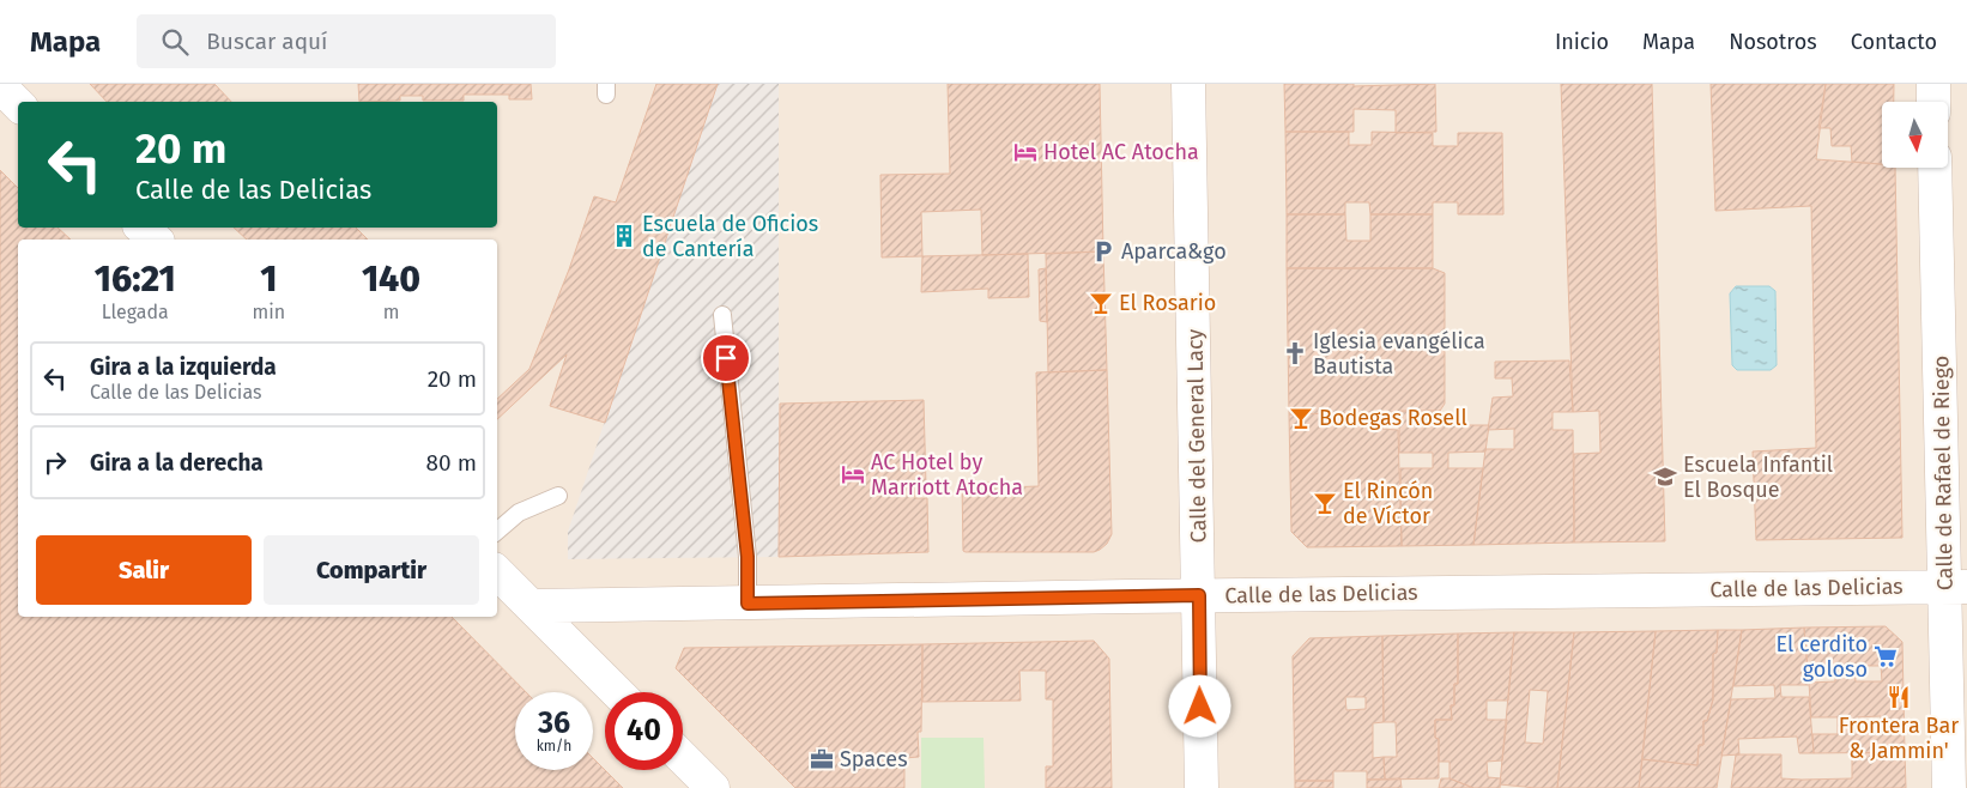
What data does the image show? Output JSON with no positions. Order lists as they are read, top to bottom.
{
  "streets": {
    "street": ["Calle del General Lacy", "Calle de Rafael de Riego", "Calle de las Delicias"]
  },
  "crossings": [
    ["Calle del General Lacy", "Calle de las Delicias"],
    ["Calle de Rafael de Riego", "Calle de las Delicias"]
  ],
  "places": {
    "hotel": ["Hotel AC Atocha", "AC Hotel by Marriott Atocha"],
    "building": ["Escuela de Oficios de Cantería"],
    "parking": ["Aparca&go"],
    "bar": ["El Rosario", "Bodegas Rosell", "El Rincón de Víctor"],
    "church": ["Iglesia evangélica Bautista"],
    "school or university": ["Escuela Infantil El Bosque"],
    "supermarket": ["El cerdito goloso"],
    "restaurant": ["Frontera Bar & Jammin'"],
    "office": ["Spaces"]
  },
  "north": "bottom",
  "page": {
    "header": "Mapa",
    "search": "Buscar aquí",
    "nav": [
      "Inicio",
      "Mapa",
      "Nosotros",
      "Contacto"
    ],
    "turn": ["20 m", "Calle de las Delicias"],
    "eta": [
      "16:21",
      "Llegada",
      "1",
      "min",
      "140",
      "m"
    ],
    "list": [
      {
        "name": "Gira a la izquierda",
        "note": "Calle de las Delicias",
        "value": "20 m"
      },
      {
        "name": "Gira a la derecha",
        "value": "80 m"
      }
    ],
    "buttons": ["Salir", "Compartir"],
    "speed": "36 km/h",
    "limit": "40"
  }
}
